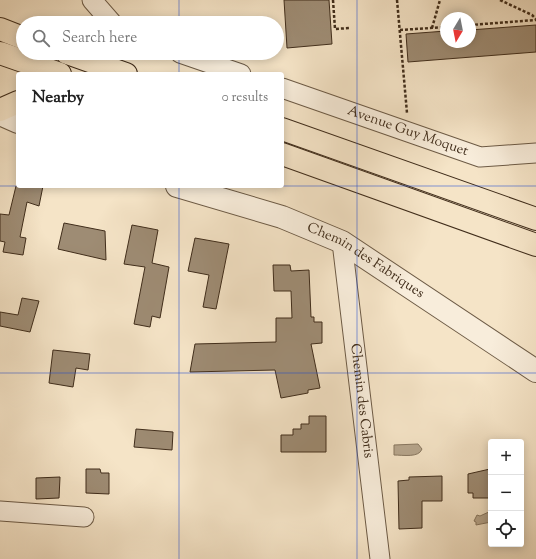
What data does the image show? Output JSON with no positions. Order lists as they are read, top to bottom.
{
  "streets": {
    "street": ["Avenue Guy Moquet", "Chemin des Fabriques", "Chemin des Cabris"]
  },
  "crossings": [
    ["Chemin des Fabriques", "Chemin des Cabris"]
  ],
  "north": "bottom",
  "page": {
    "search": "Search here",
    "heading": ["Nearby", "0 results"],
    "map_buttons": ["+", "−"]
  }
}
